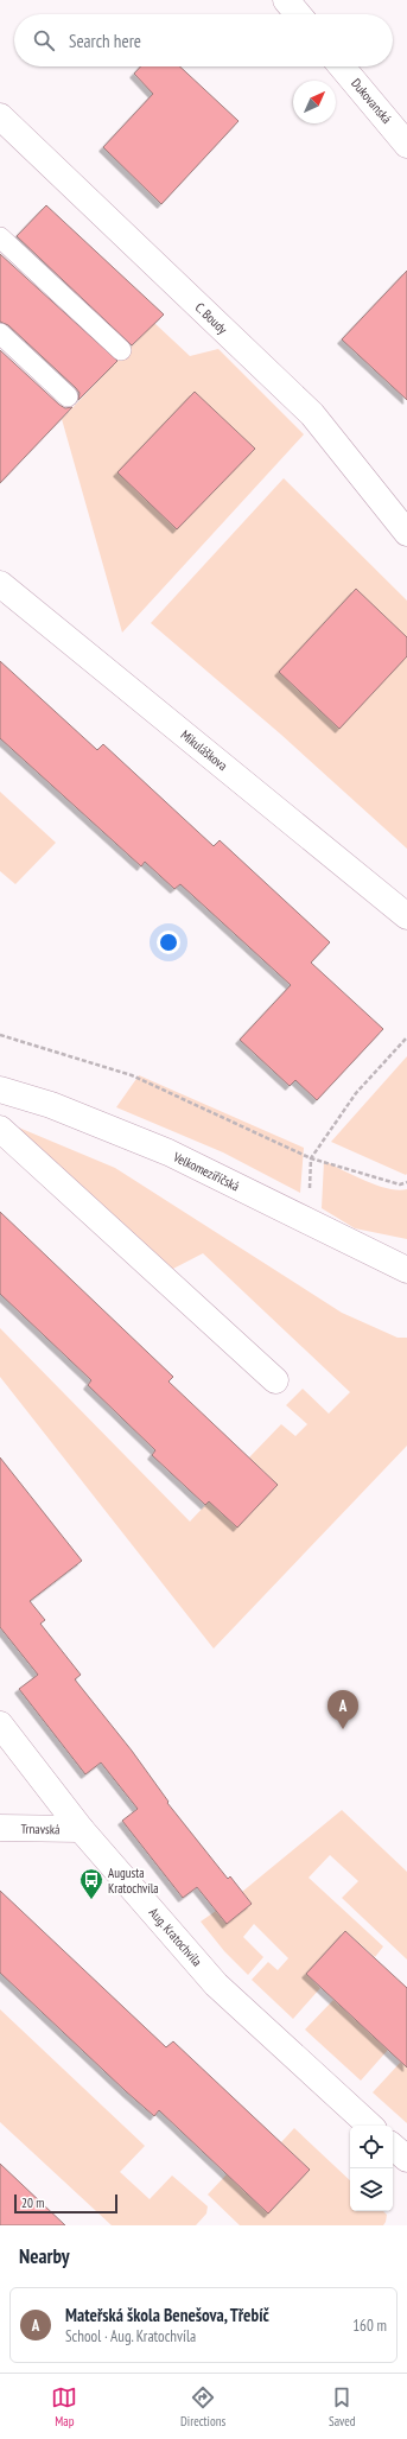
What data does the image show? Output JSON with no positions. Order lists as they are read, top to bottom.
{
  "streets": {
    "street": [
      "Dukovanská",
      "C. Boudy",
      "Mikuláškova",
      "Velkomeziříčská",
      "Trnavská",
      "Aug. Kratochvíla"
    ]
  },
  "crossings": [
    ["Trnavská", "Aug. Kratochvíla"]
  ],
  "places": {
    "bus stop": ["Augusta Kratochvíla"]
  },
  "scale_bar": "20 m",
  "north": "top right",
  "page": {
    "search": "Search here",
    "pins": "A",
    "scale": "20 m",
    "heading": "Nearby",
    "list": [
      {
        "mark": "A",
        "name": "Mateřská škola Benešova, Třebíč",
        "note": "School · Aug. Kratochvíla",
        "value": "160 m"
      }
    ],
    "nav": ["Map", "Directions", "Saved"]
  }
}
